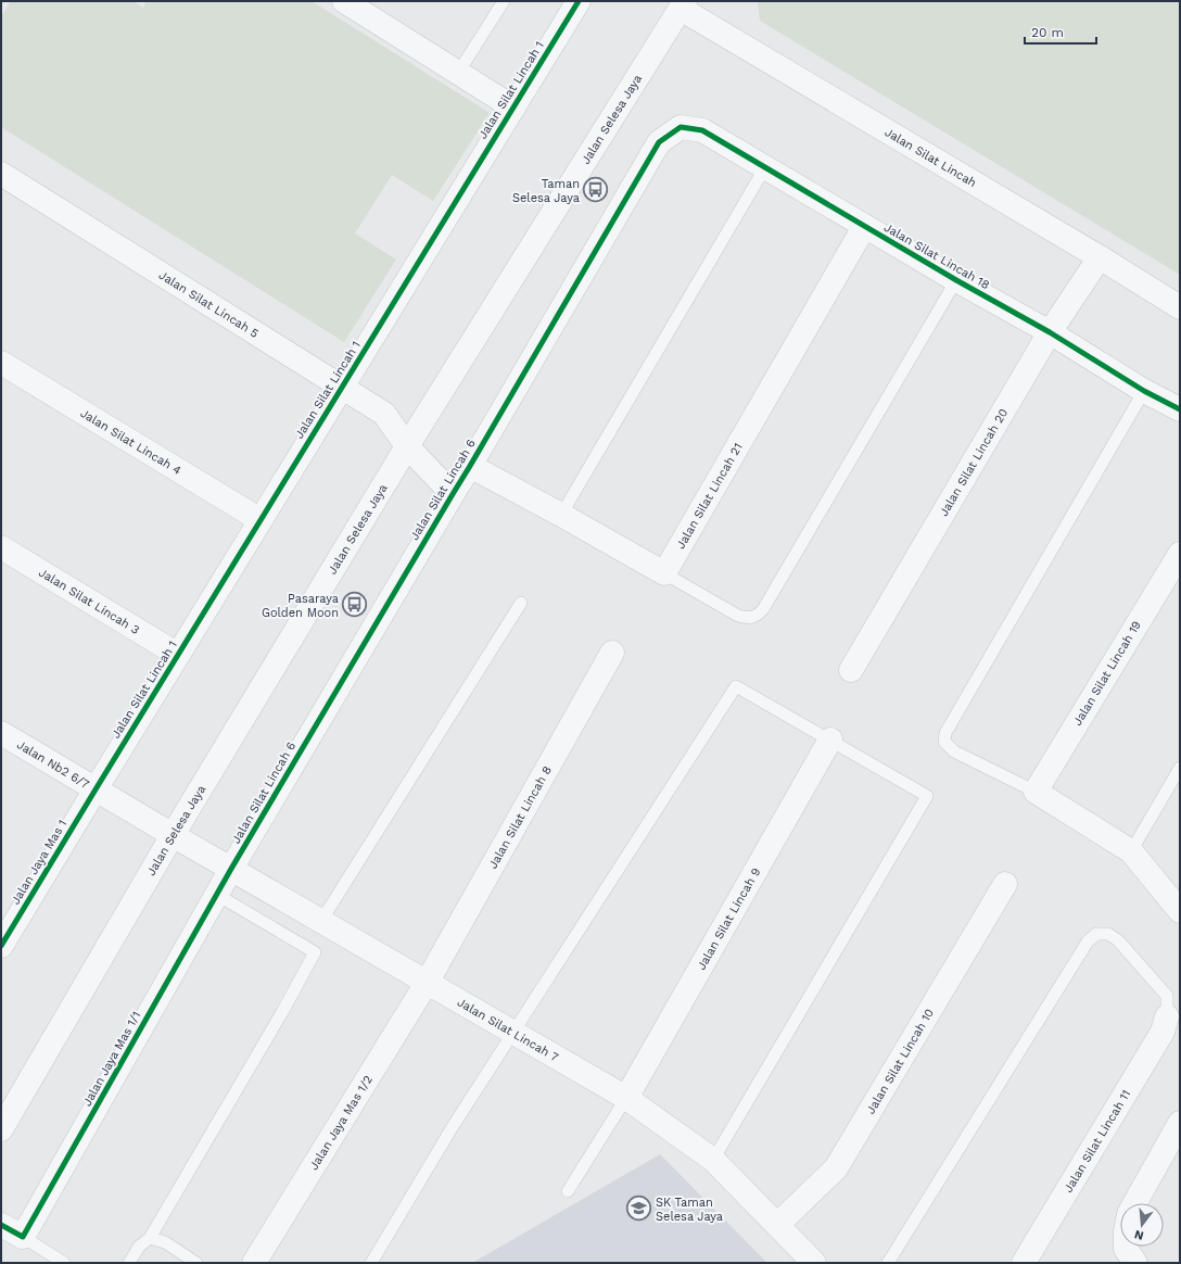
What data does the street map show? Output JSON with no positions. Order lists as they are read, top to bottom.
{
  "streets": {
    "street": [
      "Jalan Silat Lincah 1",
      "Jalan Selesa Jaya",
      "Jalan Silat Lincah",
      "Jalan Silat Lincah 18",
      "Jalan Silat Lincah 5",
      "Jalan Silat Lincah 4",
      "Jalan Silat Lincah 20",
      "Jalan Silat Lincah 6",
      "Jalan Silat Lincah 21",
      "Jalan Silat Lincah 3",
      "Jalan Silat Lincah 19",
      "Jalan Nb2 6/7",
      "Jalan Silat Lincah 8",
      "Jalan Jaya Mas 1",
      "Jalan Silat Lincah 9",
      "Jalan Silat Lincah 7",
      "Jalan Jaya Mas 1/1",
      "Jalan Silat Lincah 10",
      "Jalan Jaya Mas 1/2",
      "Jalan Silat Lincah 11"
    ]
  },
  "crossings": [
    ["Jalan Silat Lincah 1", "Jalan Silat Lincah 5"],
    ["Jalan Silat Lincah 1", "Jalan Silat Lincah 4"],
    ["Jalan Silat Lincah 1", "Jalan Silat Lincah 3"],
    ["Jalan Silat Lincah 1", "Jalan Nb2 6/7"],
    ["Jalan Silat Lincah 1", "Jalan Jaya Mas 1"],
    ["Jalan Selesa Jaya", "Jalan Silat Lincah"],
    ["Jalan Selesa Jaya", "Jalan Silat Lincah 5"],
    ["Jalan Selesa Jaya", "Jalan Silat Lincah 6"],
    ["Jalan Selesa Jaya", "Jalan Nb2 6/7"],
    ["Jalan Selesa Jaya", "Jalan Silat Lincah 7"],
    ["Jalan Silat Lincah", "Jalan Silat Lincah 20"],
    ["Jalan Silat Lincah 18", "Jalan Silat Lincah 20"],
    ["Jalan Silat Lincah 18", "Jalan Silat Lincah 6"],
    ["Jalan Silat Lincah 18", "Jalan Silat Lincah 21"],
    ["Jalan Silat Lincah 5", "Jalan Silat Lincah 6"],
    ["Jalan Silat Lincah 6", "Jalan Silat Lincah 7"],
    ["Jalan Silat Lincah 6", "Jalan Jaya Mas 1/1"],
    ["Jalan Nb2 6/7", "Jalan Jaya Mas 1"],
    ["Jalan Nb2 6/7", "Jalan Silat Lincah 7"],
    ["Jalan Silat Lincah 8", "Jalan Silat Lincah 7"],
    ["Jalan Silat Lincah 8", "Jalan Jaya Mas 1/2"],
    ["Jalan Silat Lincah 9", "Jalan Silat Lincah 7"],
    ["Jalan Silat Lincah 7", "Jalan Jaya Mas 1/1"],
    ["Jalan Silat Lincah 7", "Jalan Silat Lincah 10"],
    ["Jalan Silat Lincah 7", "Jalan Jaya Mas 1/2"]
  ],
  "places": {
    "bus stop": ["Taman Selesa Jaya", "Pasaraya Golden Moon"],
    "school or university": ["SK Taman Selesa Jaya"]
  },
  "scale_bar": "20 m",
  "north": "bottom"
}
